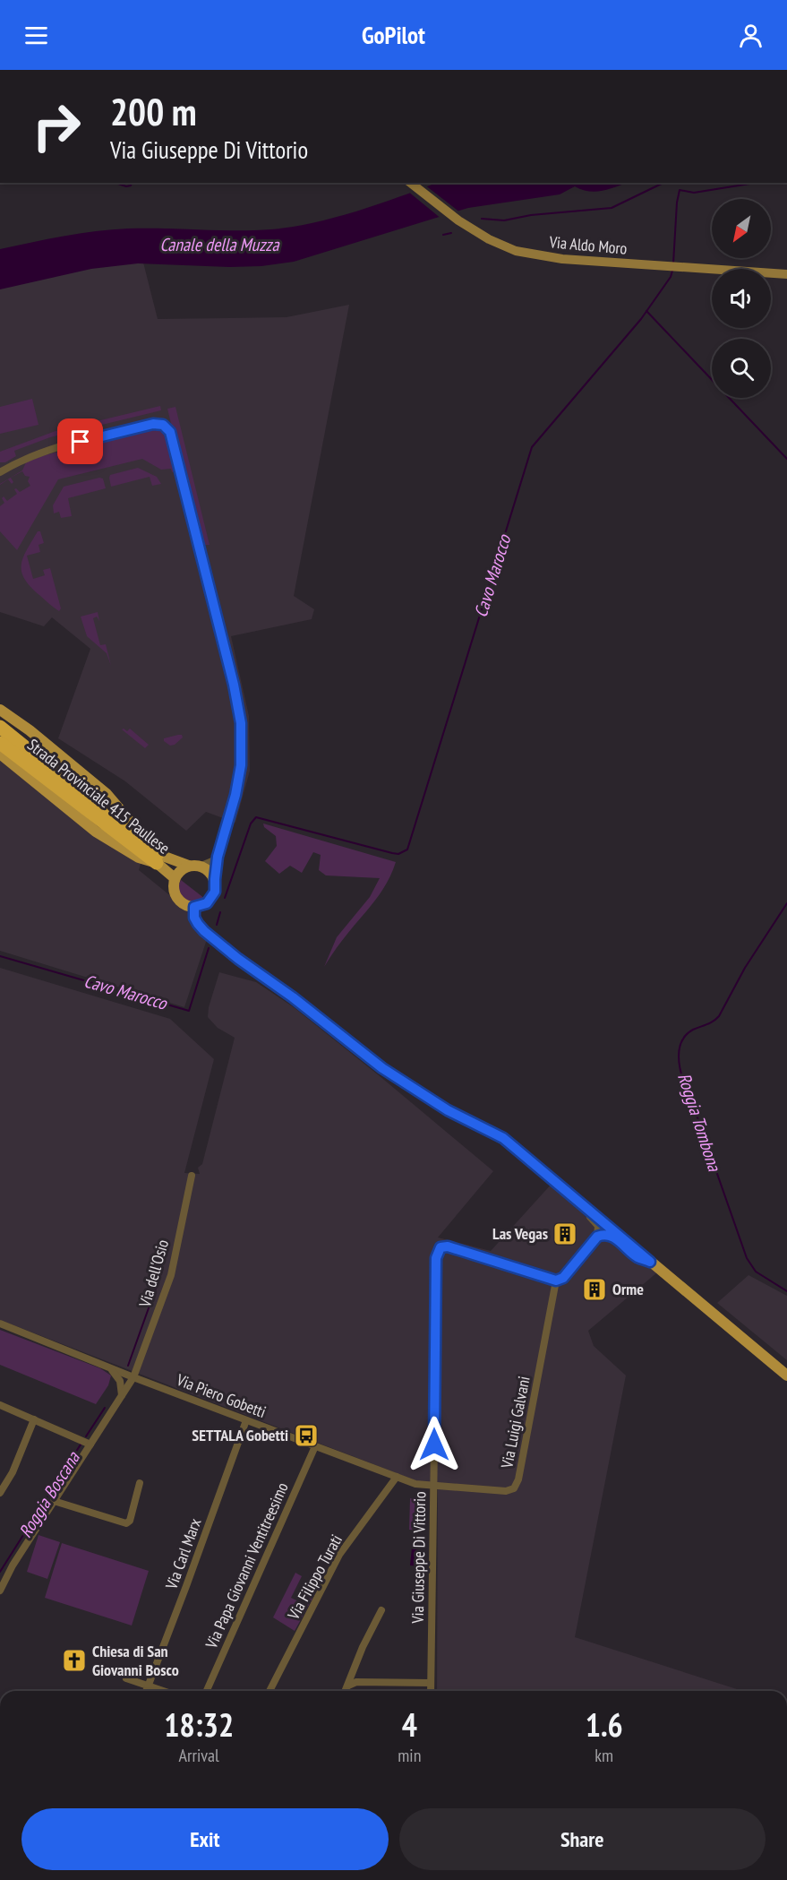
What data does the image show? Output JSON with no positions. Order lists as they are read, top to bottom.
{
  "streets": {
    "highway": ["Strada Provinciale 415 Paullese"],
    "street": [
      "Via Aldo Moro",
      "Via dell'Osio",
      "Via Piero Gobetti",
      "Via Luigi Galvani",
      "Via Carl Marx",
      "Via Giuseppe Di Vittorio",
      "Via Papa Giovanni Ventitreesimo",
      "Via Filippo Turati"
    ]
  },
  "crossings": [
    ["Via dell'Osio", "Via Piero Gobetti"],
    ["Via Piero Gobetti", "Via Luigi Galvani"],
    ["Via Piero Gobetti", "Via Carl Marx"],
    ["Via Piero Gobetti", "Via Giuseppe Di Vittorio"],
    ["Via Piero Gobetti", "Via Papa Giovanni Ventitreesimo"],
    ["Via Piero Gobetti", "Via Filippo Turati"],
    ["Via Luigi Galvani", "Via Giuseppe Di Vittorio"]
  ],
  "water": [
    "Canale della Muzza",
    "Cavo Marocco",
    "Roggia Tombona",
    "Roggia Boscana"
  ],
  "places": {
    "building": ["Las Vegas", "Orme"],
    "bus stop": ["SETTALA Gobetti"],
    "church": ["Chiesa di San Giovanni Bosco"]
  },
  "north": "bottom left",
  "page": {
    "header": "GoPilot",
    "turn": ["200 m", "Via Giuseppe Di Vittorio"],
    "eta": [
      "18:32",
      "Arrival",
      "4",
      "min",
      "1.6",
      "km"
    ],
    "buttons": ["Exit", "Share"]
  }
}
